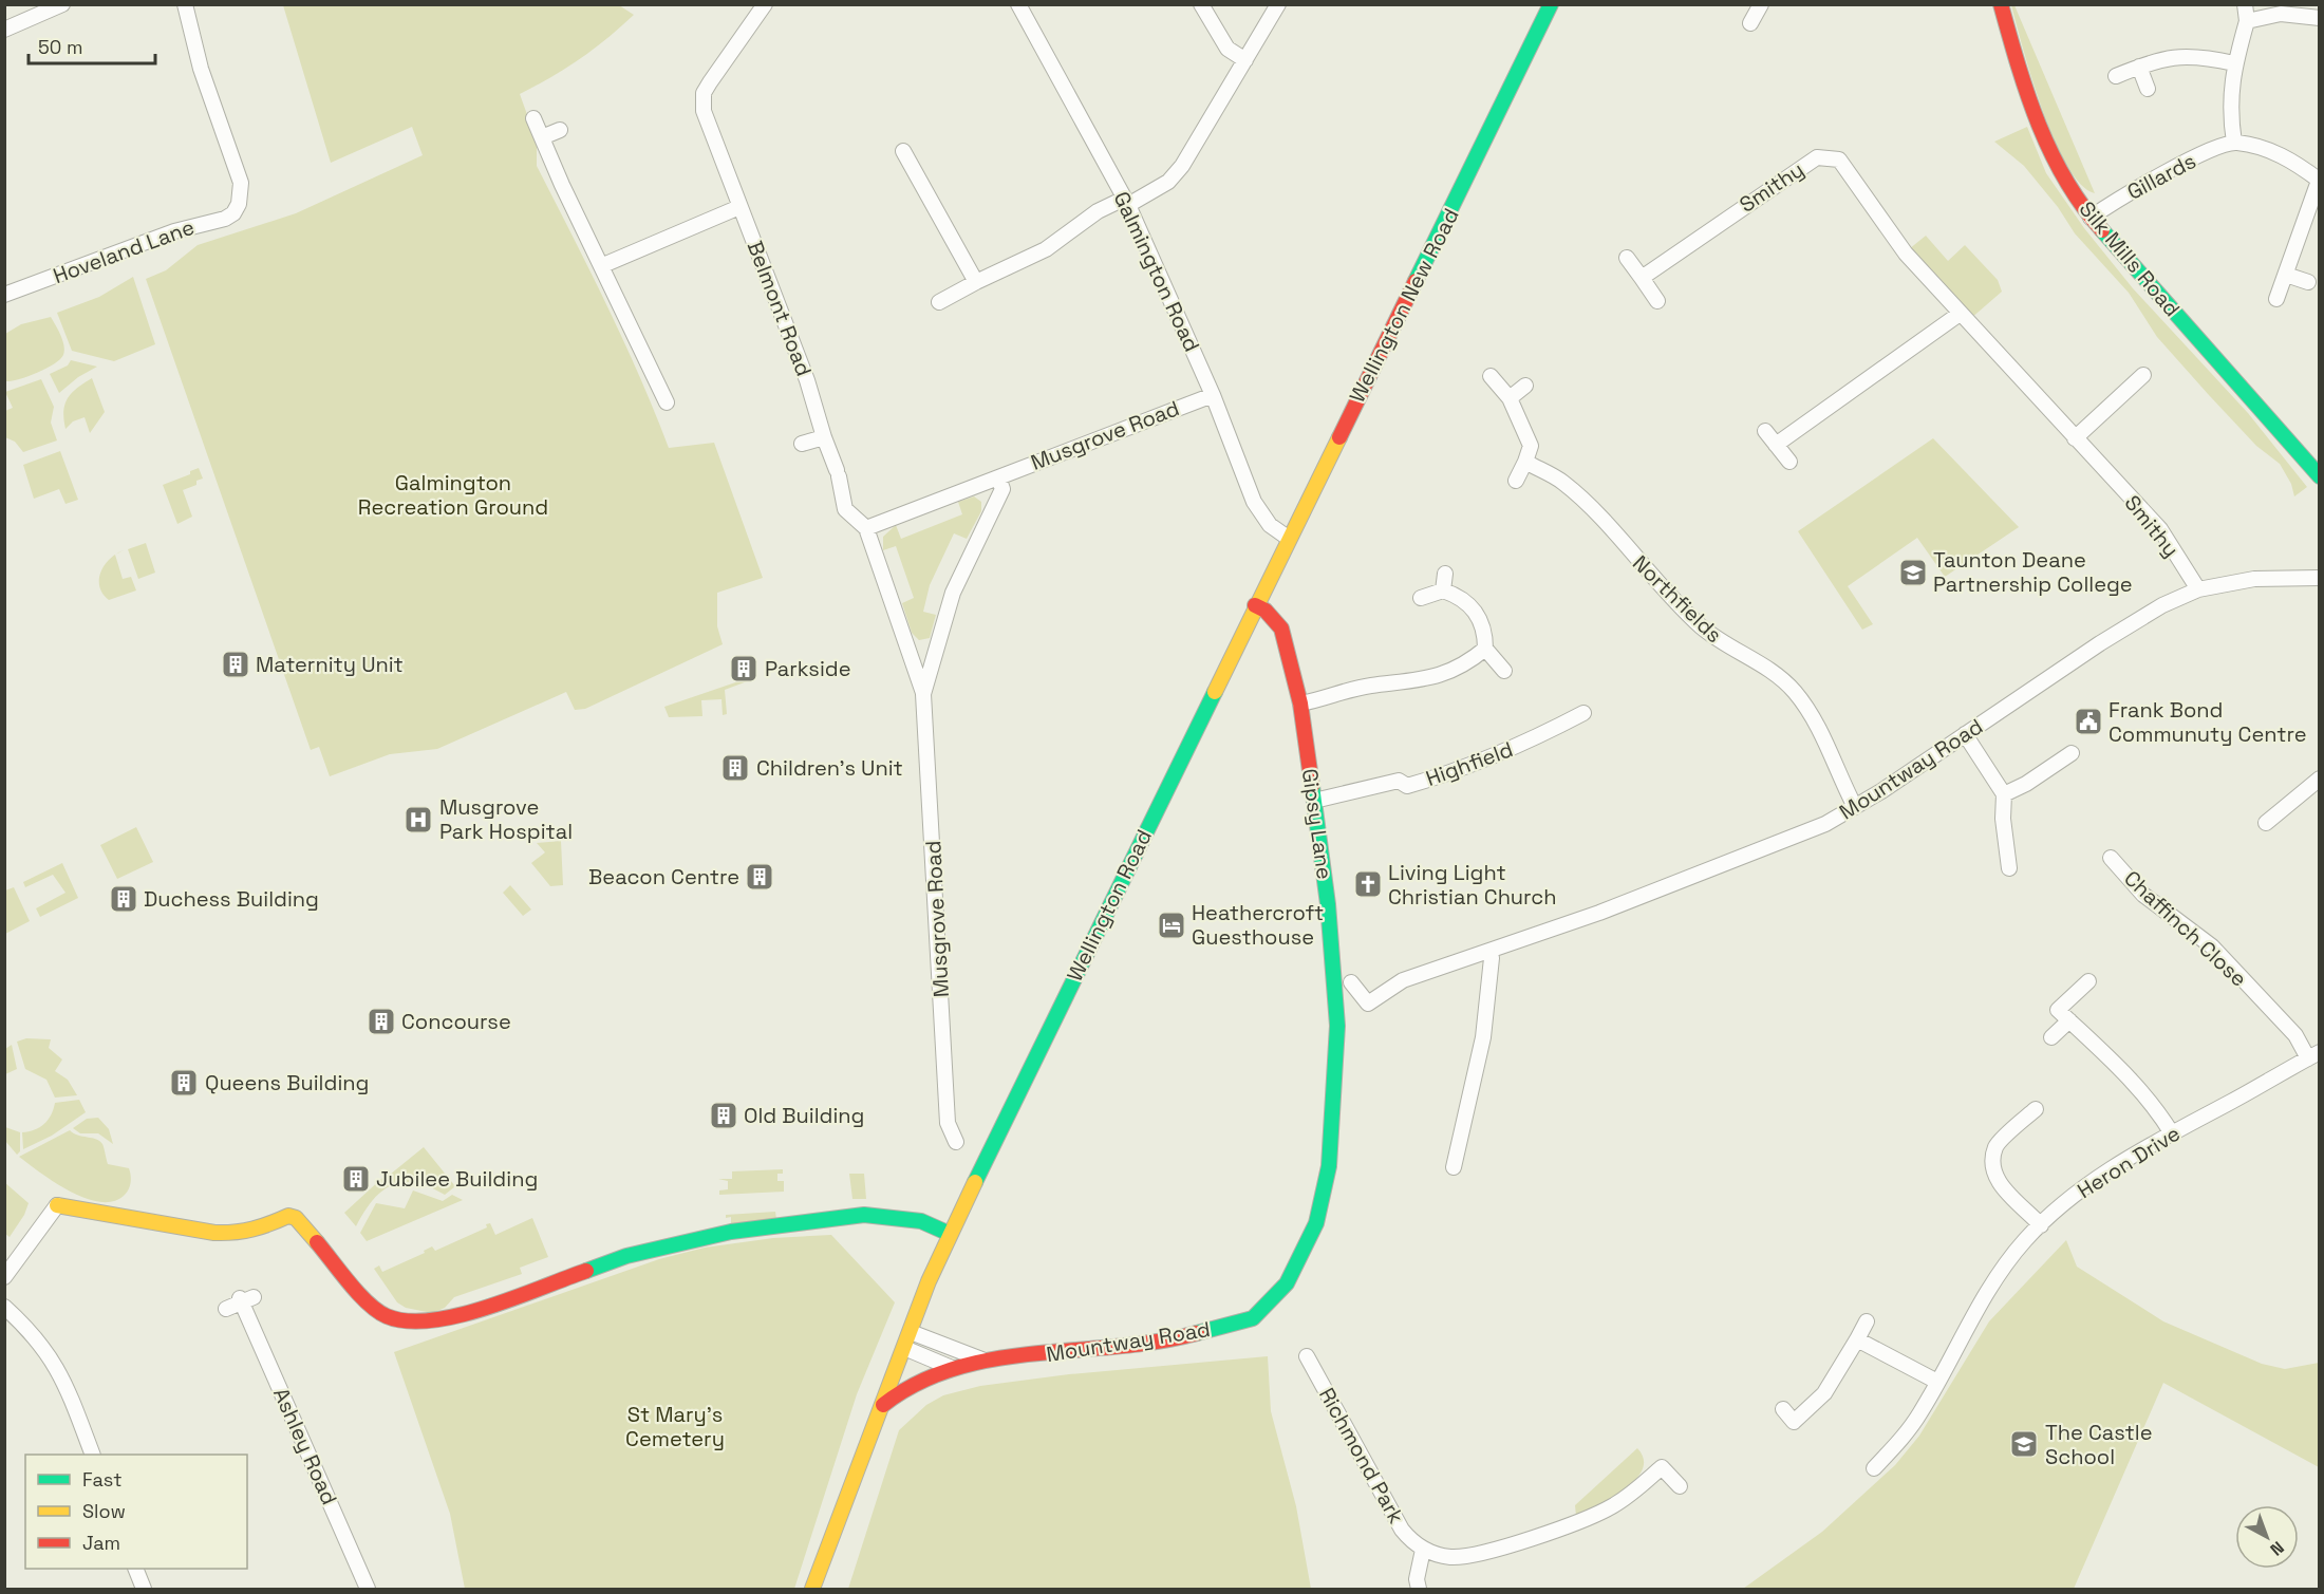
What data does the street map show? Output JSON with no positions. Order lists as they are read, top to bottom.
{
  "streets": {
    "main road": [
      "Silk Mills Road",
      "Wellington New Road",
      "Mountway Road",
      "Gipsy Lane",
      "Wellington Road"
    ],
    "street": [
      "Gillards",
      "Smithy",
      "Hoveland Lane",
      "Galmington Road",
      "Belmont Road",
      "Musgrove Road",
      "Northfields",
      "Highfield",
      "Chaffinch Close",
      "Heron Drive",
      "Ashley Road",
      "Richmond Park"
    ]
  },
  "crossings": [
    ["Gillards", "Silk Mills Road"],
    ["Smithy", "Mountway Road"],
    ["Galmington Road", "Wellington New Road"],
    ["Galmington Road", "Musgrove Road"],
    ["Wellington New Road", "Gipsy Lane"],
    ["Wellington New Road", "Wellington Road"],
    ["Belmont Road", "Musgrove Road"],
    ["Northfields", "Mountway Road"],
    ["Highfield", "Gipsy Lane"],
    ["Mountway Road", "Gipsy Lane"],
    ["Mountway Road", "Wellington Road"],
    ["Gipsy Lane", "Wellington Road"],
    ["Chaffinch Close", "Heron Drive"]
  ],
  "parks": ["Galmington Recreation Ground", "St Mary's Cemetery"],
  "places": {
    "school or university": ["Taunton Deane Partnership College", "The Castle School"],
    "building": [
      "Maternity Unit",
      "Parkside",
      "Children's Unit",
      "Beacon Centre",
      "Duchess Building",
      "Concourse",
      "Queens Building",
      "Old Building",
      "Jubilee Building"
    ],
    "public building": ["Frank Bond Communuty Centre"],
    "hospital": ["Musgrove Park Hospital"],
    "church": ["Living Light Christian Church"],
    "hotel": ["Heathercroft Guesthouse"]
  },
  "legend": ["Fast", "Slow", "Jam"],
  "scale_bar": "50 m",
  "north": "bottom right"
}
